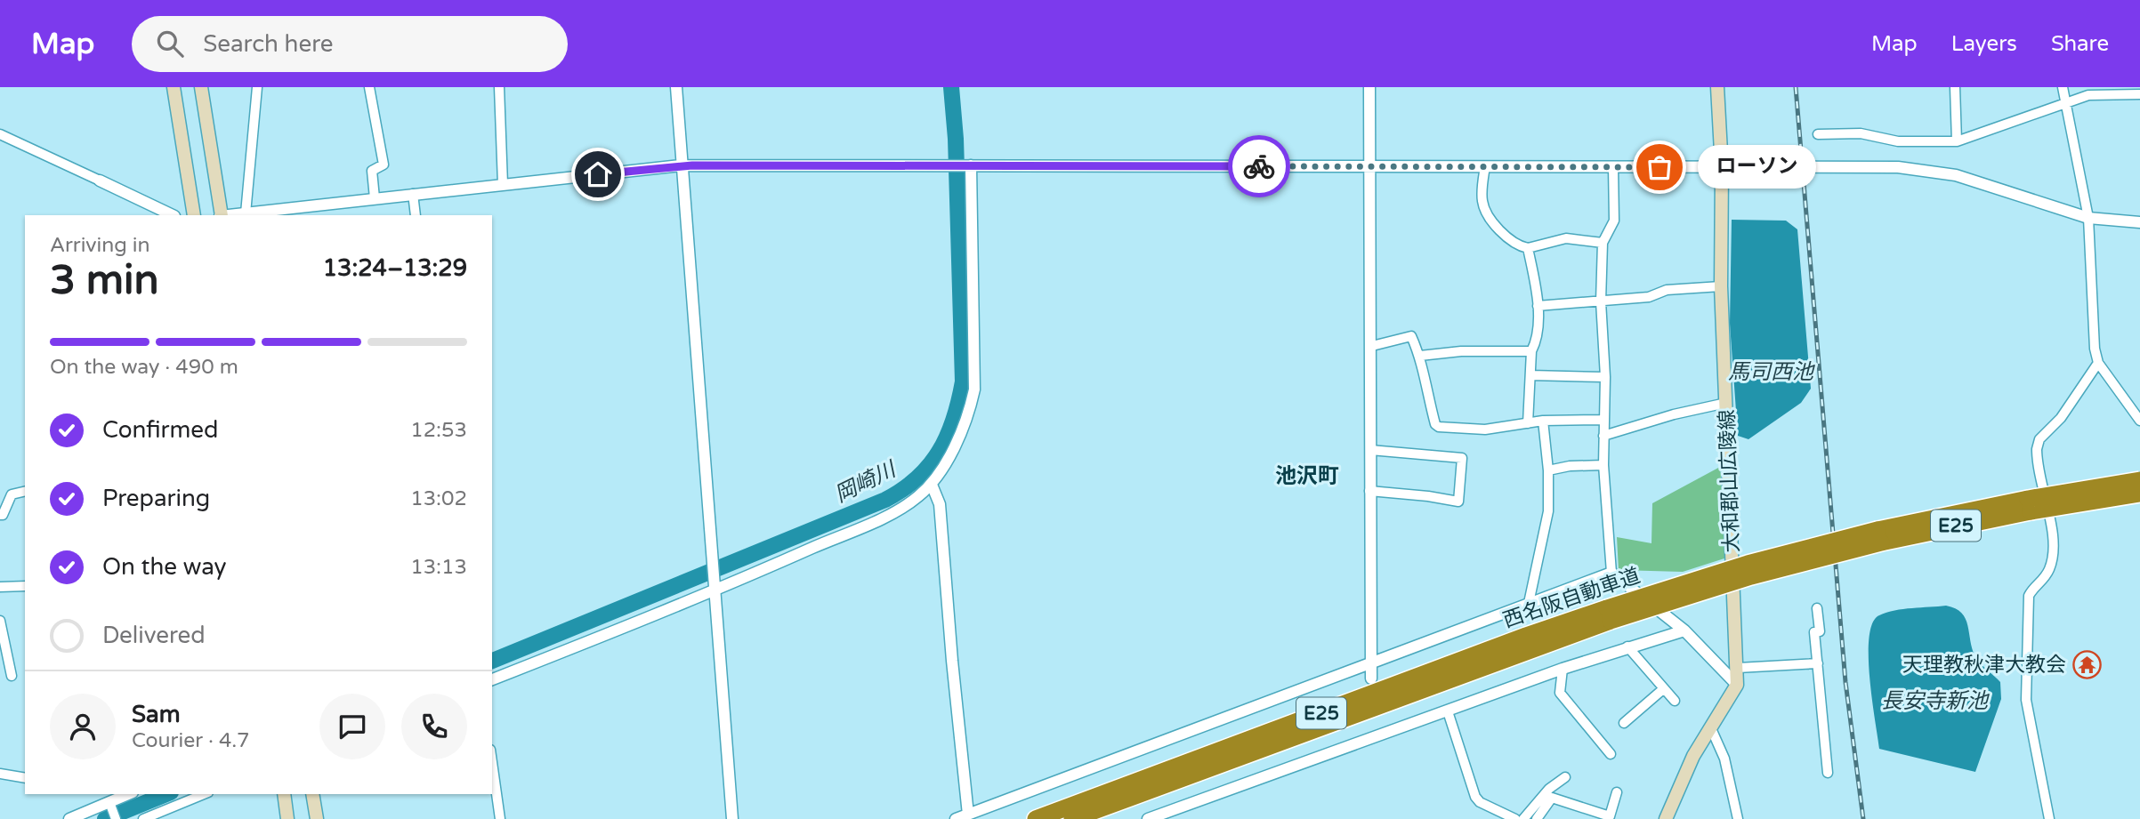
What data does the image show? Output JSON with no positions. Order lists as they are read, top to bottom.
{
  "streets": {
    "highway": ["E25", "西名阪自動車道"],
    "main road": ["大和郡山広陵線"]
  },
  "districts": ["池沢町"],
  "water": ["馬司西池", "岡崎川", "長安寺新池"],
  "places": {
    "other": ["ローソン"],
    "temple": ["天理教秋津大教会"]
  },
  "page": {
    "header": "Map",
    "search": "Search here",
    "nav": ["Map", "Layers", "Share"],
    "bubble": "ローソン",
    "heading": ["3 min", "Arriving in", "13:24–13:29"],
    "panel": ["Sam", "Courier · 4.7"],
    "bar": "On the way · 490 m",
    "list": [
      ["Confirmed", "12:53"],
      ["Preparing", "13:02"],
      ["On the way", "13:13"],
      "Delivered"
    ]
  }
}
